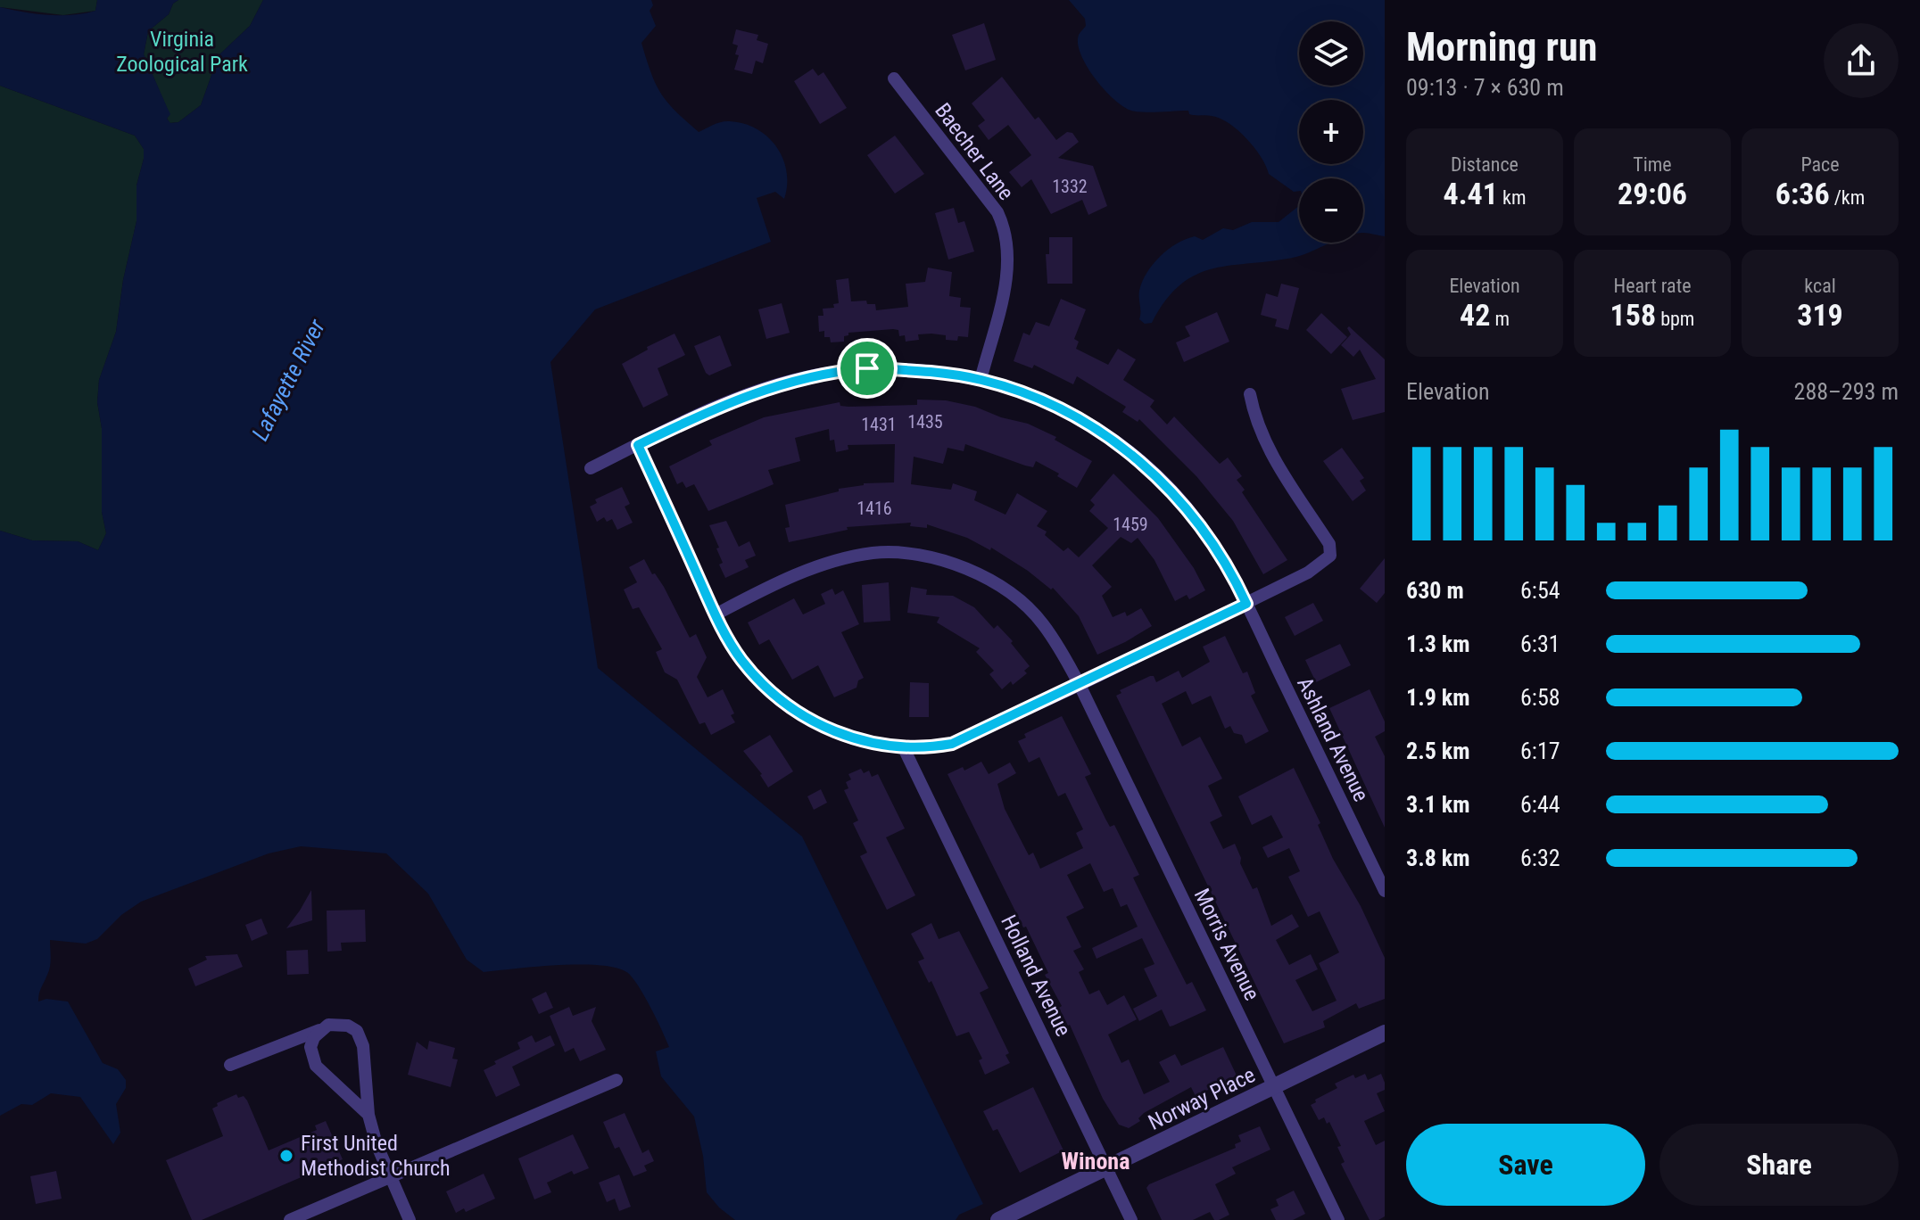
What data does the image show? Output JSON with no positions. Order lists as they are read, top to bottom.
{
  "streets": {
    "street": [
      "Baecher Lane",
      "Ashland Avenue",
      "Morris Avenue",
      "Holland Avenue",
      "Norway Place"
    ]
  },
  "crossings": [
    ["Baecher Lane", "Ashland Avenue"],
    ["Morris Avenue", "Norway Place"],
    ["Holland Avenue", "Norway Place"]
  ],
  "districts": ["Winona"],
  "water": ["Lafayette River"],
  "parks": ["Virginia Zoological Park"],
  "places": ["First United Methodist Church"],
  "house_numbers": [
    "1332",
    "1435",
    "1431",
    "1416",
    "1459"
  ],
  "page": {
    "heading": ["Morning run", "09:13 · 7 × 630 m"],
    "map_buttons": ["+", "−"],
    "stats": [
      ["Distance", "4.41 km"],
      ["Time", "29:06"],
      ["Pace", "6:36 /km"],
      ["Elevation", "42 m"],
      ["Heart rate", "158 bpm"],
      ["kcal", "319"]
    ],
    "chart": ["Elevation", "288–293 m"],
    "list": [
      {
        "name": "630 m",
        "note": "6:54"
      },
      {
        "name": "1.3 km",
        "note": "6:31"
      },
      {
        "name": "1.9 km",
        "note": "6:58"
      },
      {
        "name": "2.5 km",
        "note": "6:17"
      },
      {
        "name": "3.1 km",
        "note": "6:44"
      },
      {
        "name": "3.8 km",
        "note": "6:32"
      }
    ],
    "buttons": ["Save", "Share"]
  }
}
